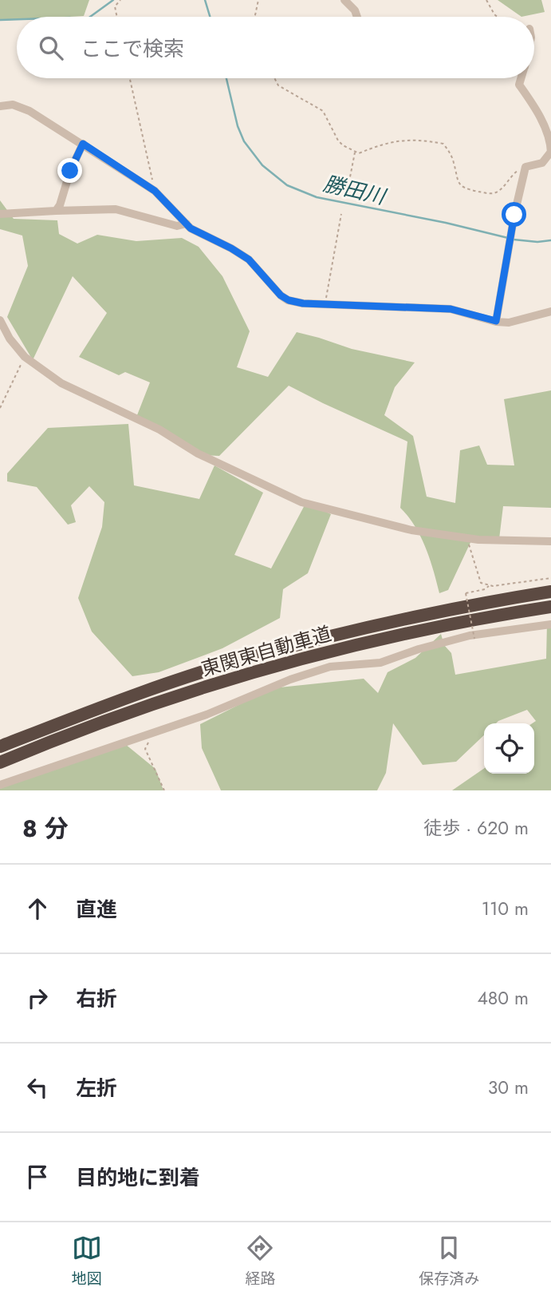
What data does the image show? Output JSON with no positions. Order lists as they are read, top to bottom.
{
  "streets": {
    "highway": ["東関東自動車道"]
  },
  "water": ["勝田川"],
  "page": {
    "search": "ここで検索",
    "heading": ["8 分", "徒歩 · 620 m"],
    "list": [
      ["直進", "110 m"],
      ["右折", "480 m"],
      ["左折", "30 m"],
      "目的地に到着"
    ],
    "nav": ["地図", "経路", "保存済み"]
  }
}
